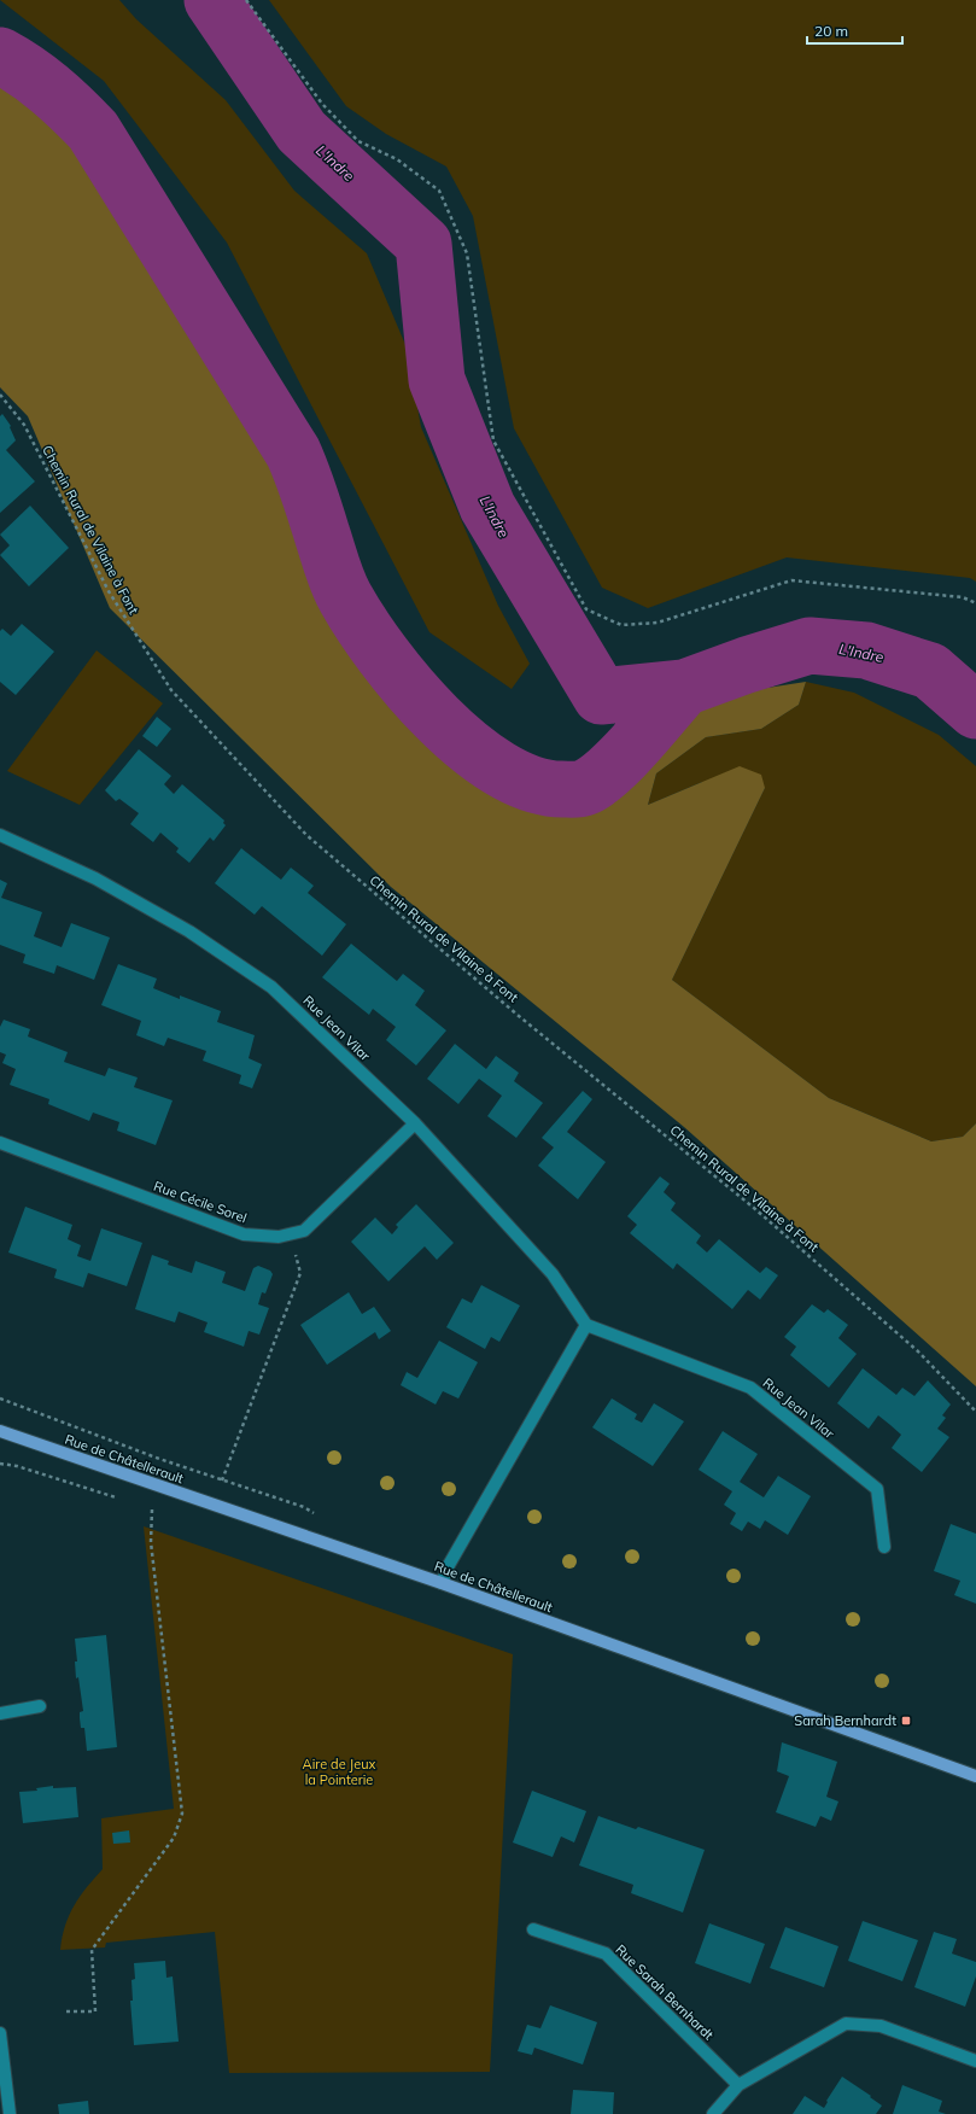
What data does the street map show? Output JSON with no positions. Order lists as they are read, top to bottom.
{
  "streets": {
    "main road": ["Rue de Châtellerault"],
    "street": ["Rue Jean Vilar", "Rue Cécile Sorel", "Rue Sarah Bernhardt"],
    "path": ["Chemin Rural de Vilaine à Font"]
  },
  "crossings": [
    ["Rue Jean Vilar", "Rue Cécile Sorel"]
  ],
  "water": ["L'Indre"],
  "parks": ["Aire de Jeux la Pointerie"],
  "places": {
    "transit": ["Sarah Bernhardt"]
  },
  "scale_bar": "20 m"
}
